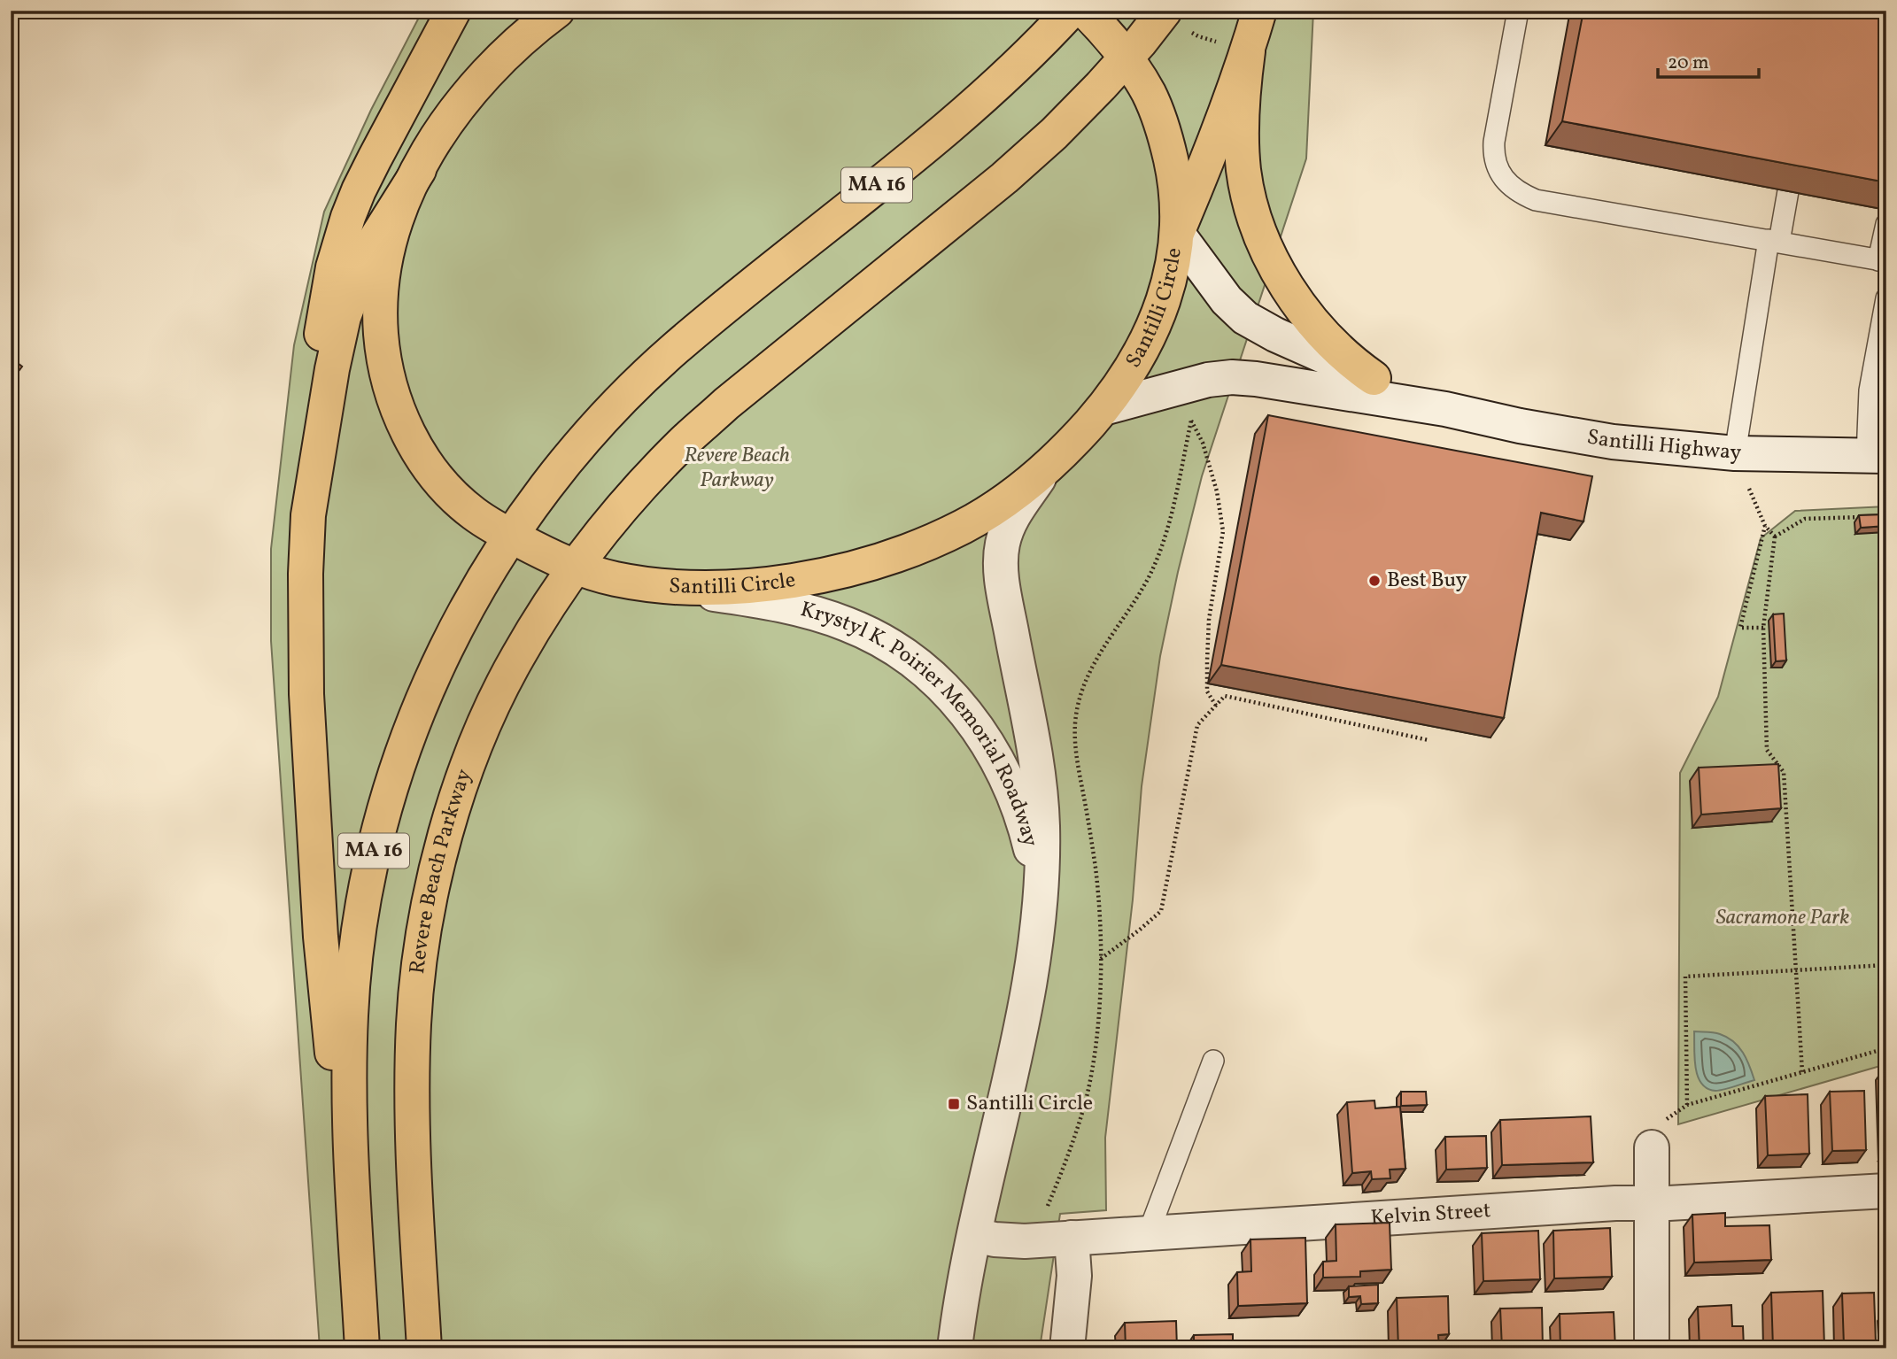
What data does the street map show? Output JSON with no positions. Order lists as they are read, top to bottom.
{
  "streets": {
    "main road": ["MA 16", "Santilli Circle", "Revere Beach Parkway"],
    "street": ["Santilli Highway", "Krystyl K. Poirier Memorial Roadway", "Kelvin Street"]
  },
  "crossings": [
    ["MA 16", "Santilli Circle"],
    ["Santilli Circle", "Santilli Highway"],
    ["Santilli Circle", "Krystyl K. Poirier Memorial Roadway"],
    ["Santilli Circle", "Revere Beach Parkway"],
    ["Krystyl K. Poirier Memorial Roadway", "Kelvin Street"]
  ],
  "parks": ["Revere Beach Parkway", "Sacramone Park"],
  "places": {
    "other": ["Best Buy"],
    "transit": ["Santilli Circle"]
  },
  "scale_bar": "20 m"
}
